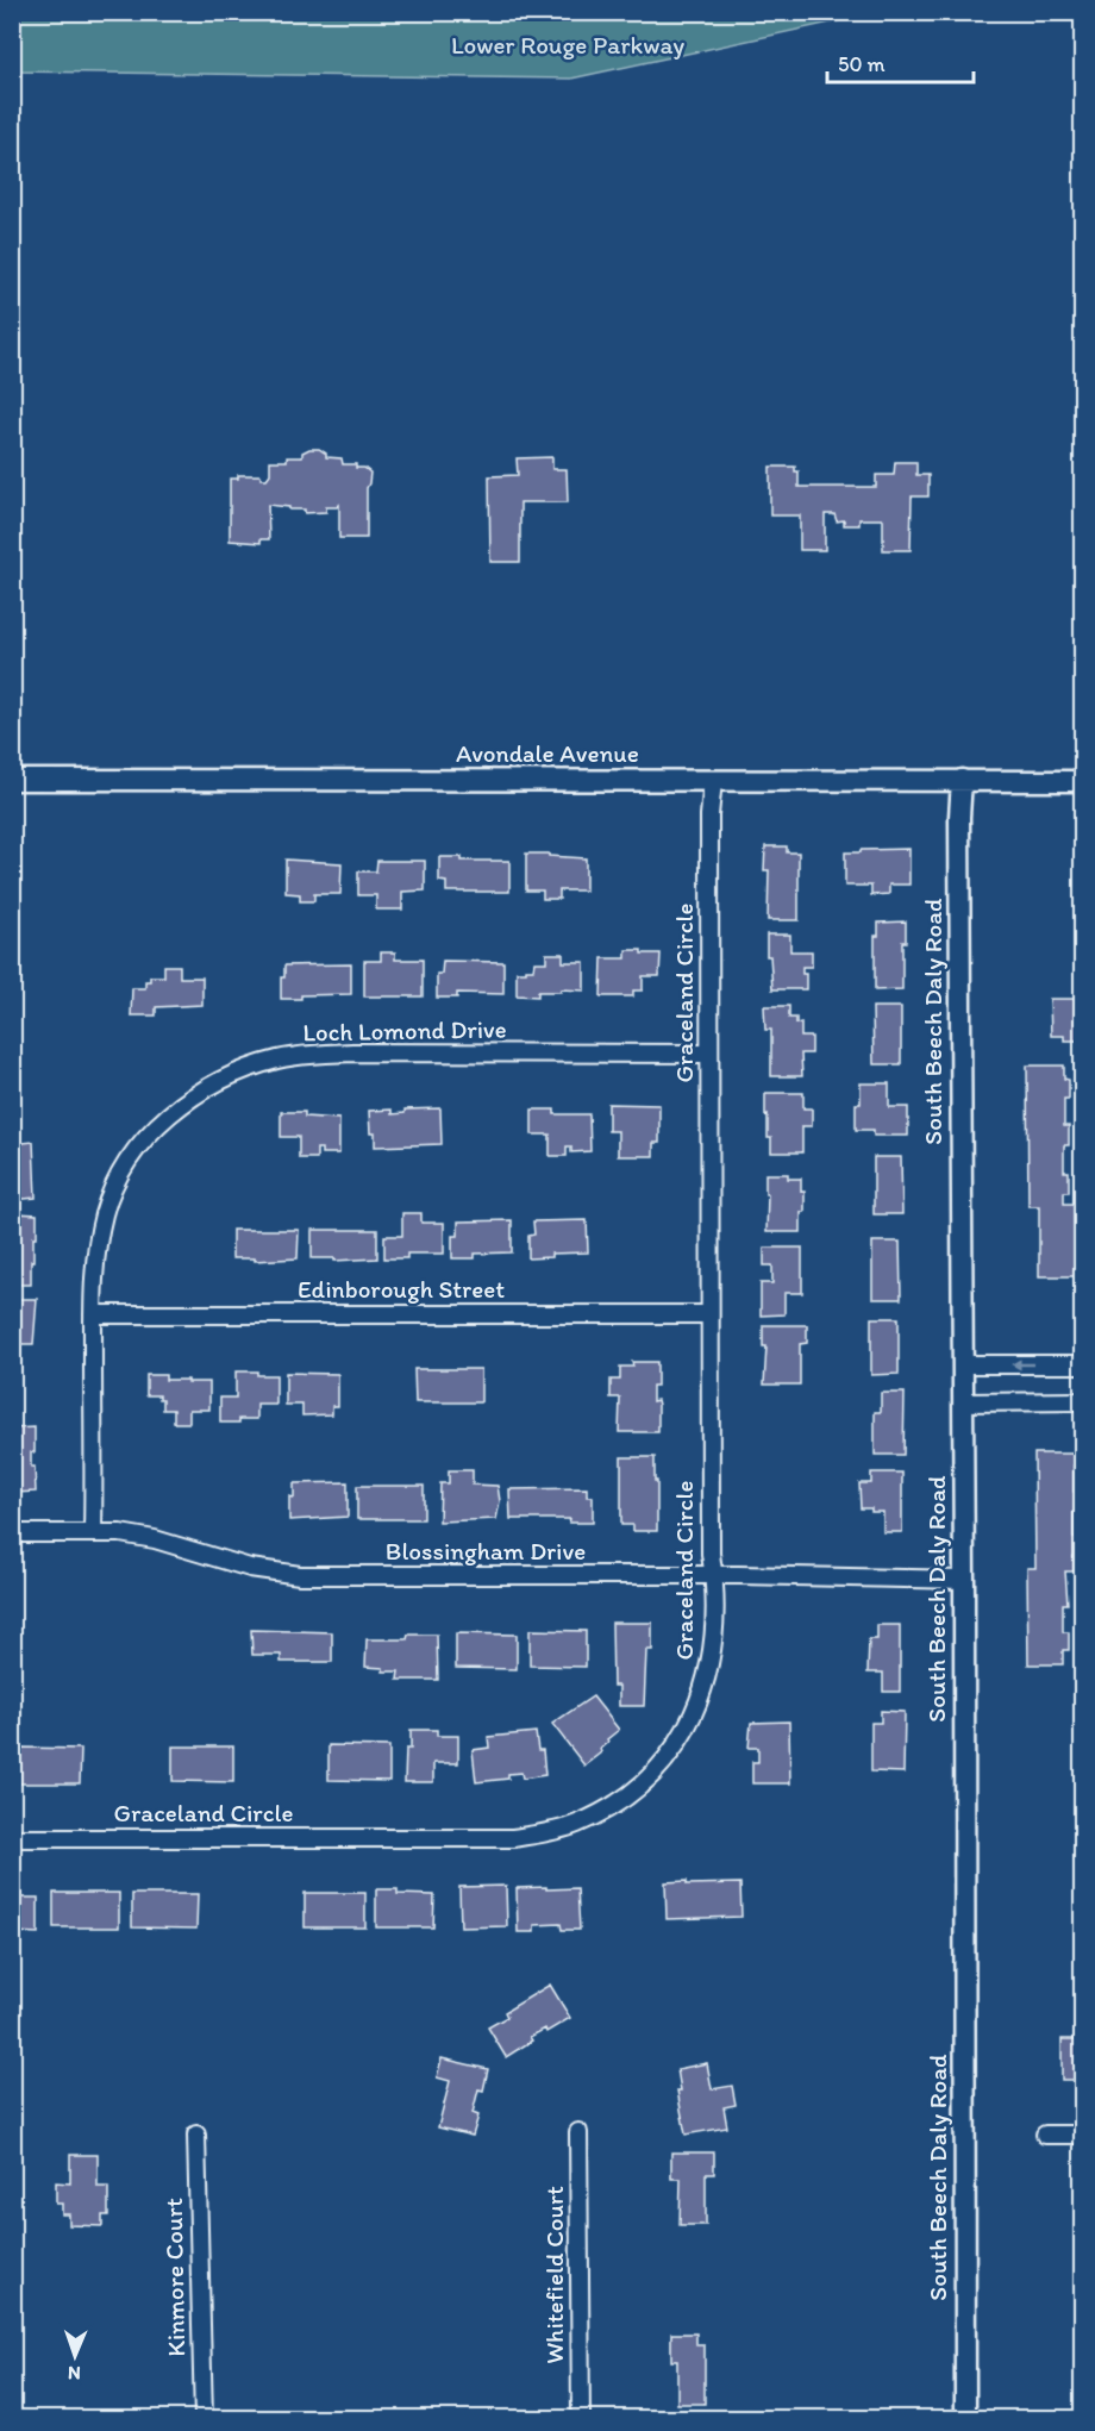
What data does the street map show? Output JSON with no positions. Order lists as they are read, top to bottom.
{
  "streets": {
    "street": [
      "Avondale Avenue",
      "Graceland Circle",
      "South Beech Daly Road",
      "Loch Lomond Drive",
      "Edinborough Street",
      "Blossingham Drive",
      "Whitefield Court",
      "Kinmore Court"
    ]
  },
  "crossings": [
    ["Avondale Avenue", "Graceland Circle"],
    ["Avondale Avenue", "South Beech Daly Road"],
    ["Graceland Circle", "Loch Lomond Drive"],
    ["Graceland Circle", "Edinborough Street"],
    ["Graceland Circle", "Blossingham Drive"],
    ["South Beech Daly Road", "Blossingham Drive"],
    ["Loch Lomond Drive", "Edinborough Street"],
    ["Loch Lomond Drive", "Blossingham Drive"]
  ],
  "parks": ["Lower Rouge Parkway"],
  "scale_bar": "50 m",
  "north": "bottom"
}
